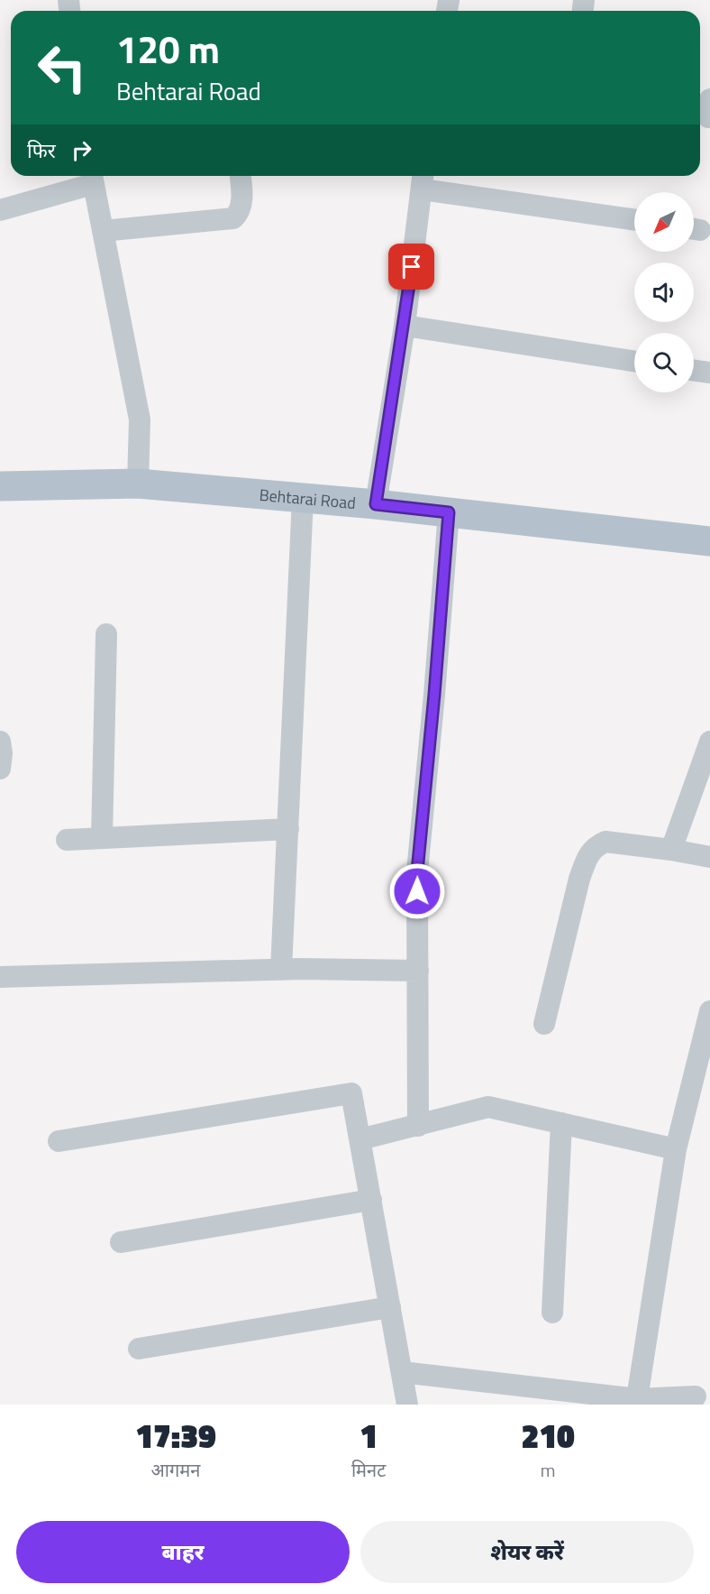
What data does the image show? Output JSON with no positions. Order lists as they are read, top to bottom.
{
  "streets": {
    "main road": ["Behtarai Road"]
  },
  "north": "bottom left",
  "page": {
    "turn": ["120 m", "Behtarai Road"],
    "then": "फिर",
    "eta": [
      "17:39",
      "आगमन",
      "1",
      "मिनट",
      "210",
      "m"
    ],
    "buttons": ["बाहर", "शेयर करें"]
  }
}
